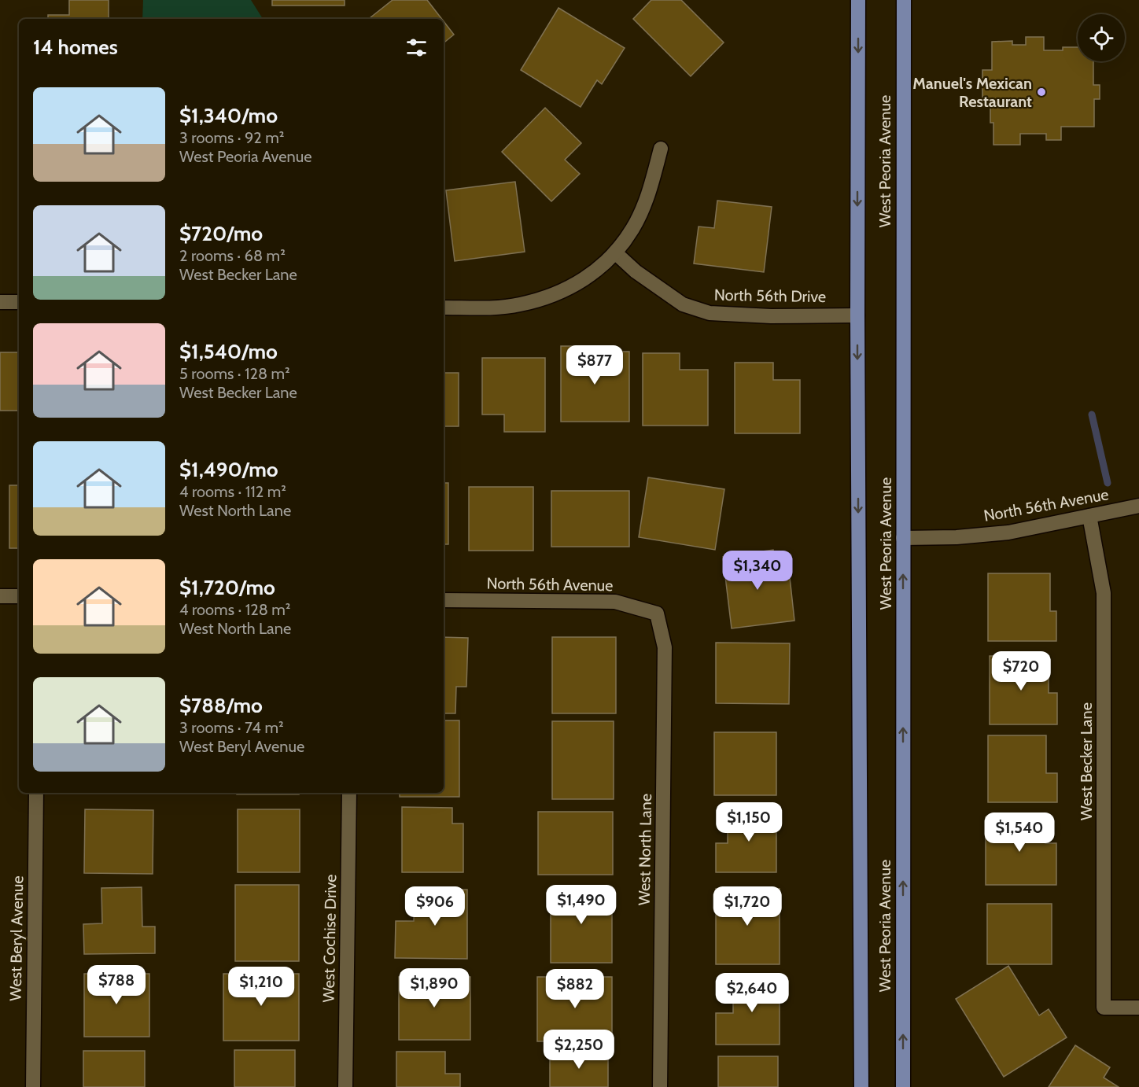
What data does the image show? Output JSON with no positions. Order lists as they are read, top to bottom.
{
  "streets": {
    "main road": ["West Peoria Avenue"],
    "street": [
      "North 56th Drive",
      "North 56th Avenue",
      "West Becker Lane",
      "West North Lane",
      "West Beryl Avenue",
      "West Cochise Drive"
    ]
  },
  "crossings": [
    ["West Peoria Avenue", "North 56th Drive"],
    ["West Peoria Avenue", "North 56th Avenue"],
    ["North 56th Avenue", "West Becker Lane"],
    ["North 56th Avenue", "West North Lane"]
  ],
  "places": ["Manuel's Mexican Restaurant"],
  "page": {
    "heading": "14 homes",
    "list": [
      {
        "name": "$1,340/mo",
        "note": "3 rooms · 92 m² · West Peoria Avenue"
      },
      {
        "name": "$720/mo",
        "note": "2 rooms · 68 m² · West Becker Lane"
      },
      {
        "name": "$1,540/mo",
        "note": "5 rooms · 128 m² · West Becker Lane"
      },
      {
        "name": "$1,490/mo",
        "note": "4 rooms · 112 m² · West North Lane"
      },
      {
        "name": "$1,720/mo",
        "note": "4 rooms · 128 m² · West North Lane"
      },
      {
        "name": "$788/mo",
        "note": "3 rooms · 74 m² · West Beryl Avenue"
      }
    ],
    "price": [
      "$877",
      "$1,340",
      "$720",
      "$1,150",
      "$1,540",
      "$1,490",
      "$906",
      "$1,720",
      "$788",
      "$1,210",
      "$1,890",
      "$882",
      "$2,640",
      "$2,250"
    ]
  }
}
